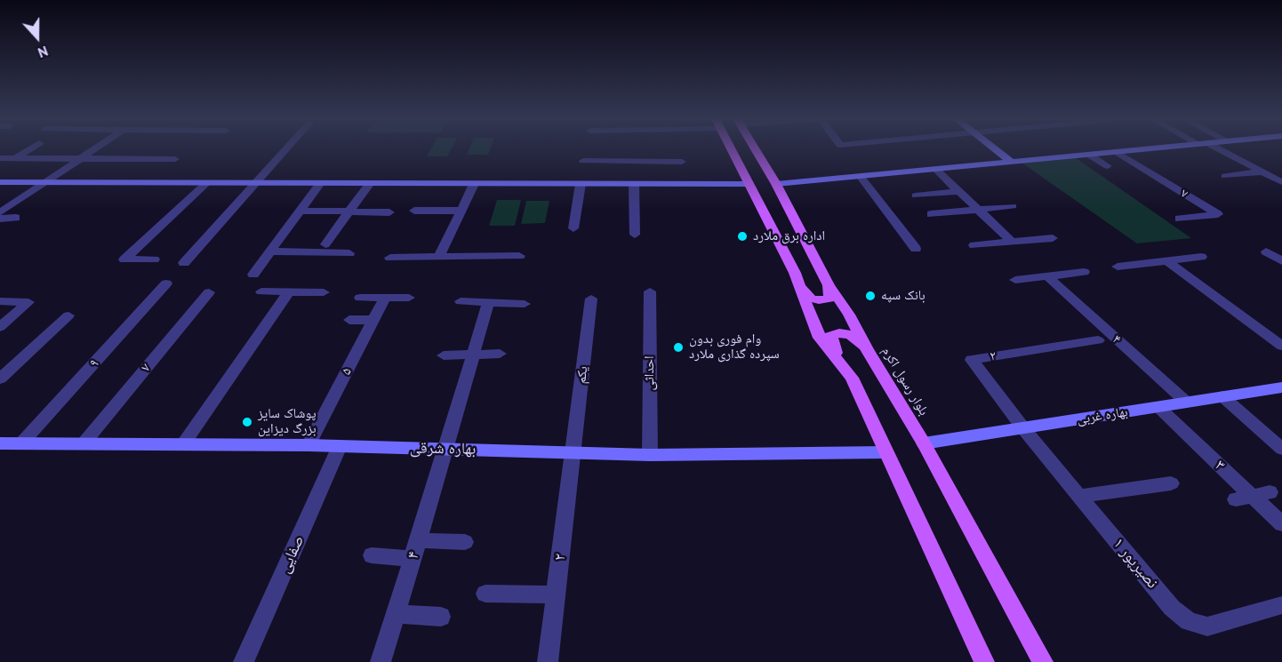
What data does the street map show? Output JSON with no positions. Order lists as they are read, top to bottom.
{
  "streets": {
    "main road": ["بلوار رسول اکرم"],
    "street": [
      "۷",
      "۴",
      "۲",
      "۹",
      "۵",
      "احداثی",
      "یکم",
      "بهاره غربی",
      "بهاره شرقی",
      "۳",
      "صفایی",
      "نصیرپور ۱"
    ]
  },
  "crossings": [
    ["۷", "بهاره شرقی"],
    ["۴", "بهاره غربی"],
    ["۴", "بهاره شرقی"],
    ["۲", "یکم"],
    ["۲", "بهاره غربی"],
    ["۲", "بهاره شرقی"],
    ["۲", "نصیرپور ۱"],
    ["۹", "بهاره شرقی"],
    ["۵", "بهاره شرقی"],
    ["احداثی", "بهاره شرقی"],
    ["یکم", "بهاره شرقی"],
    ["بلوار رسول اکرم", "بهاره غربی"],
    ["بهاره غربی", "۳"],
    ["بهاره غربی", "نصیرپور ۱"],
    ["بهاره شرقی", "صفایی"]
  ],
  "places": [
    "اداره برق ملارد",
    "بانک سپه",
    "وام فوری بدون سپرده گذاری ملارد",
    "پوشاک سایز بزرگ دیزاین"
  ],
  "north": "bottom"
}
